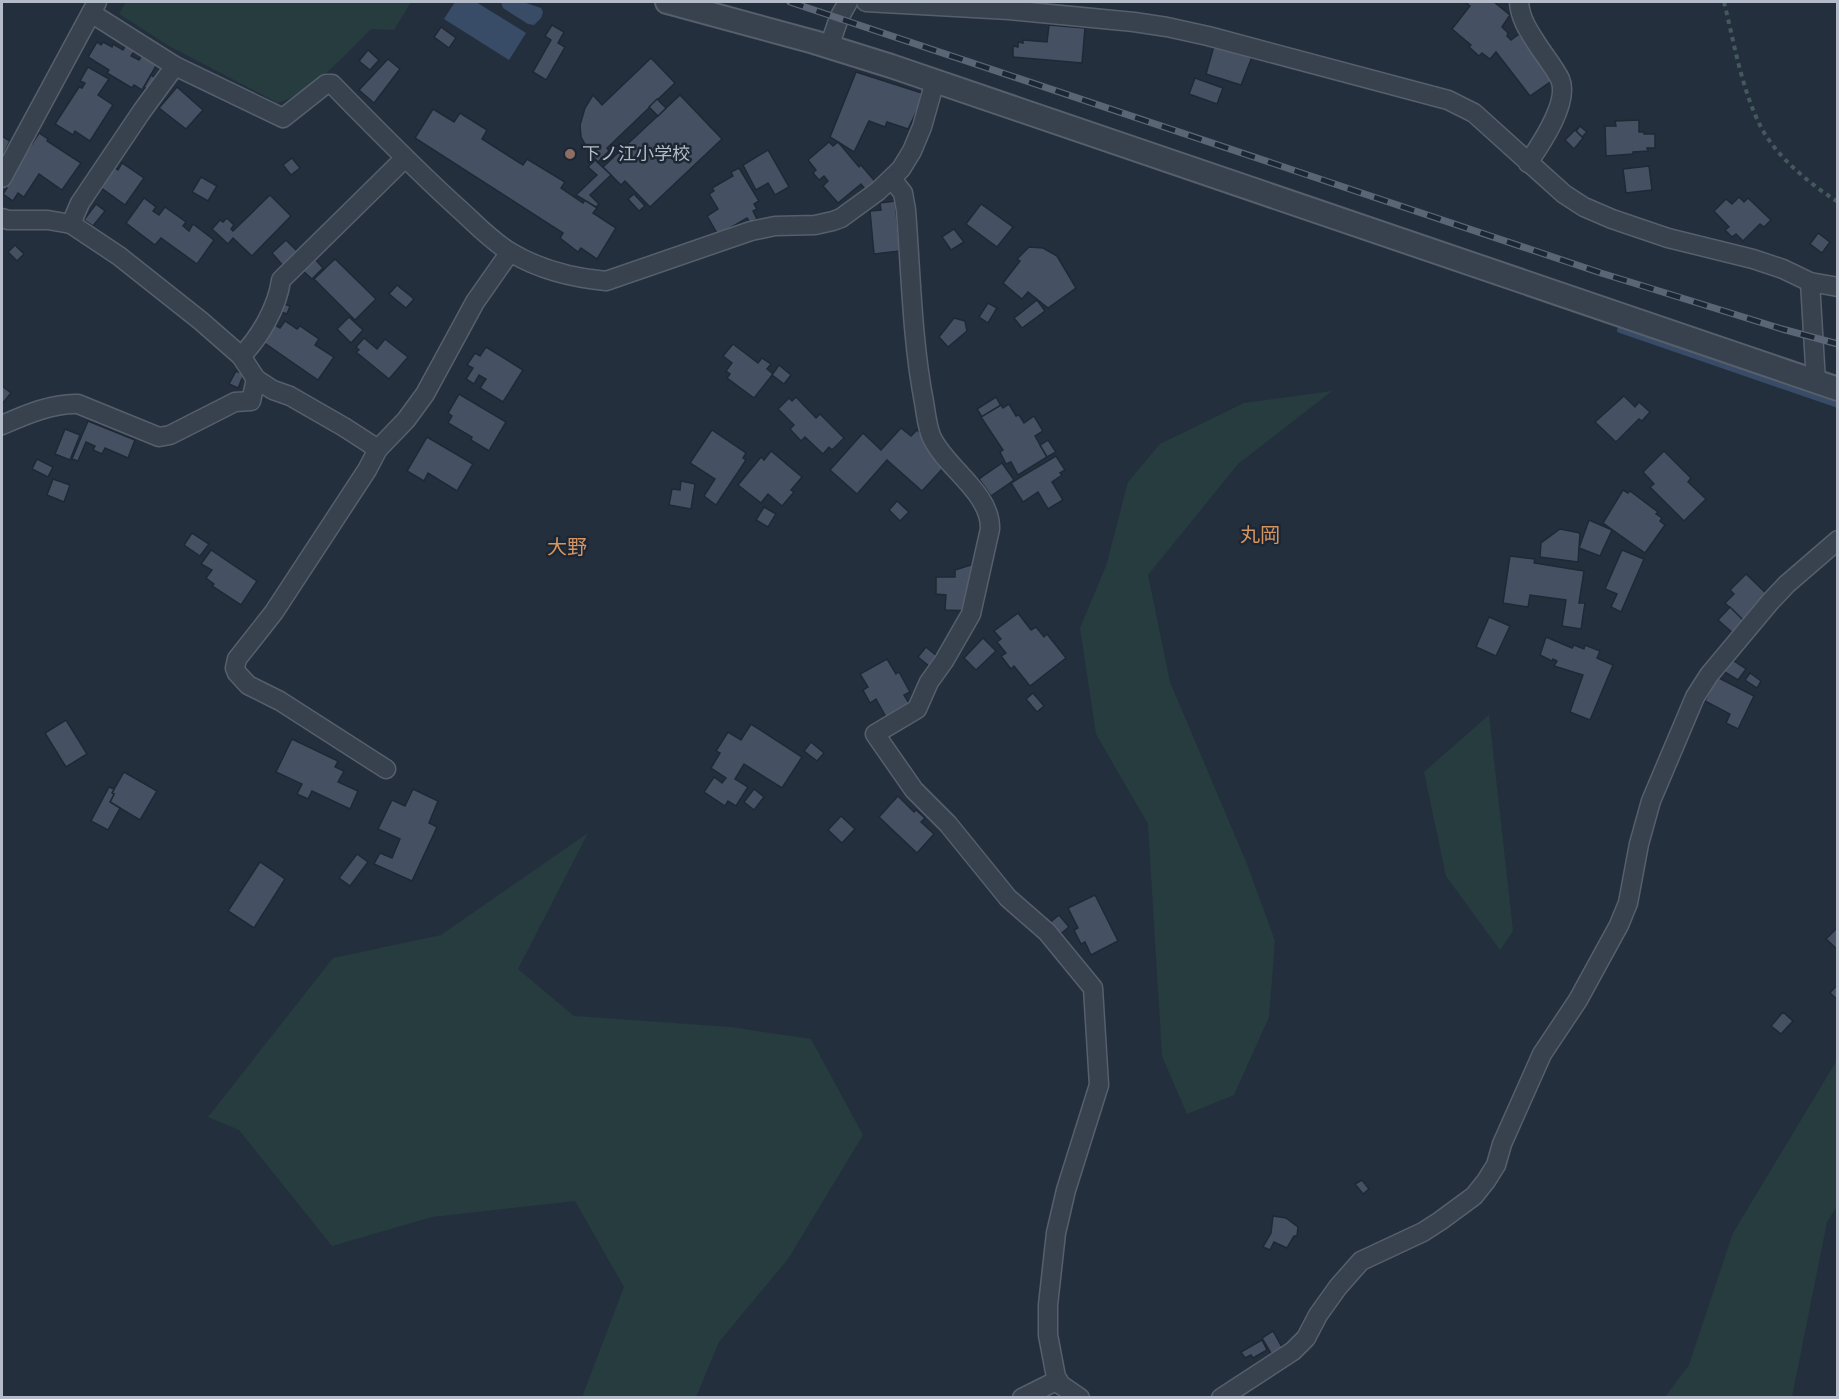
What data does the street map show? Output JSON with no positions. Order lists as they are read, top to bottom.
{
  "districts": ["丸岡", "大野"],
  "places": ["下ノ江小学校"]
}
